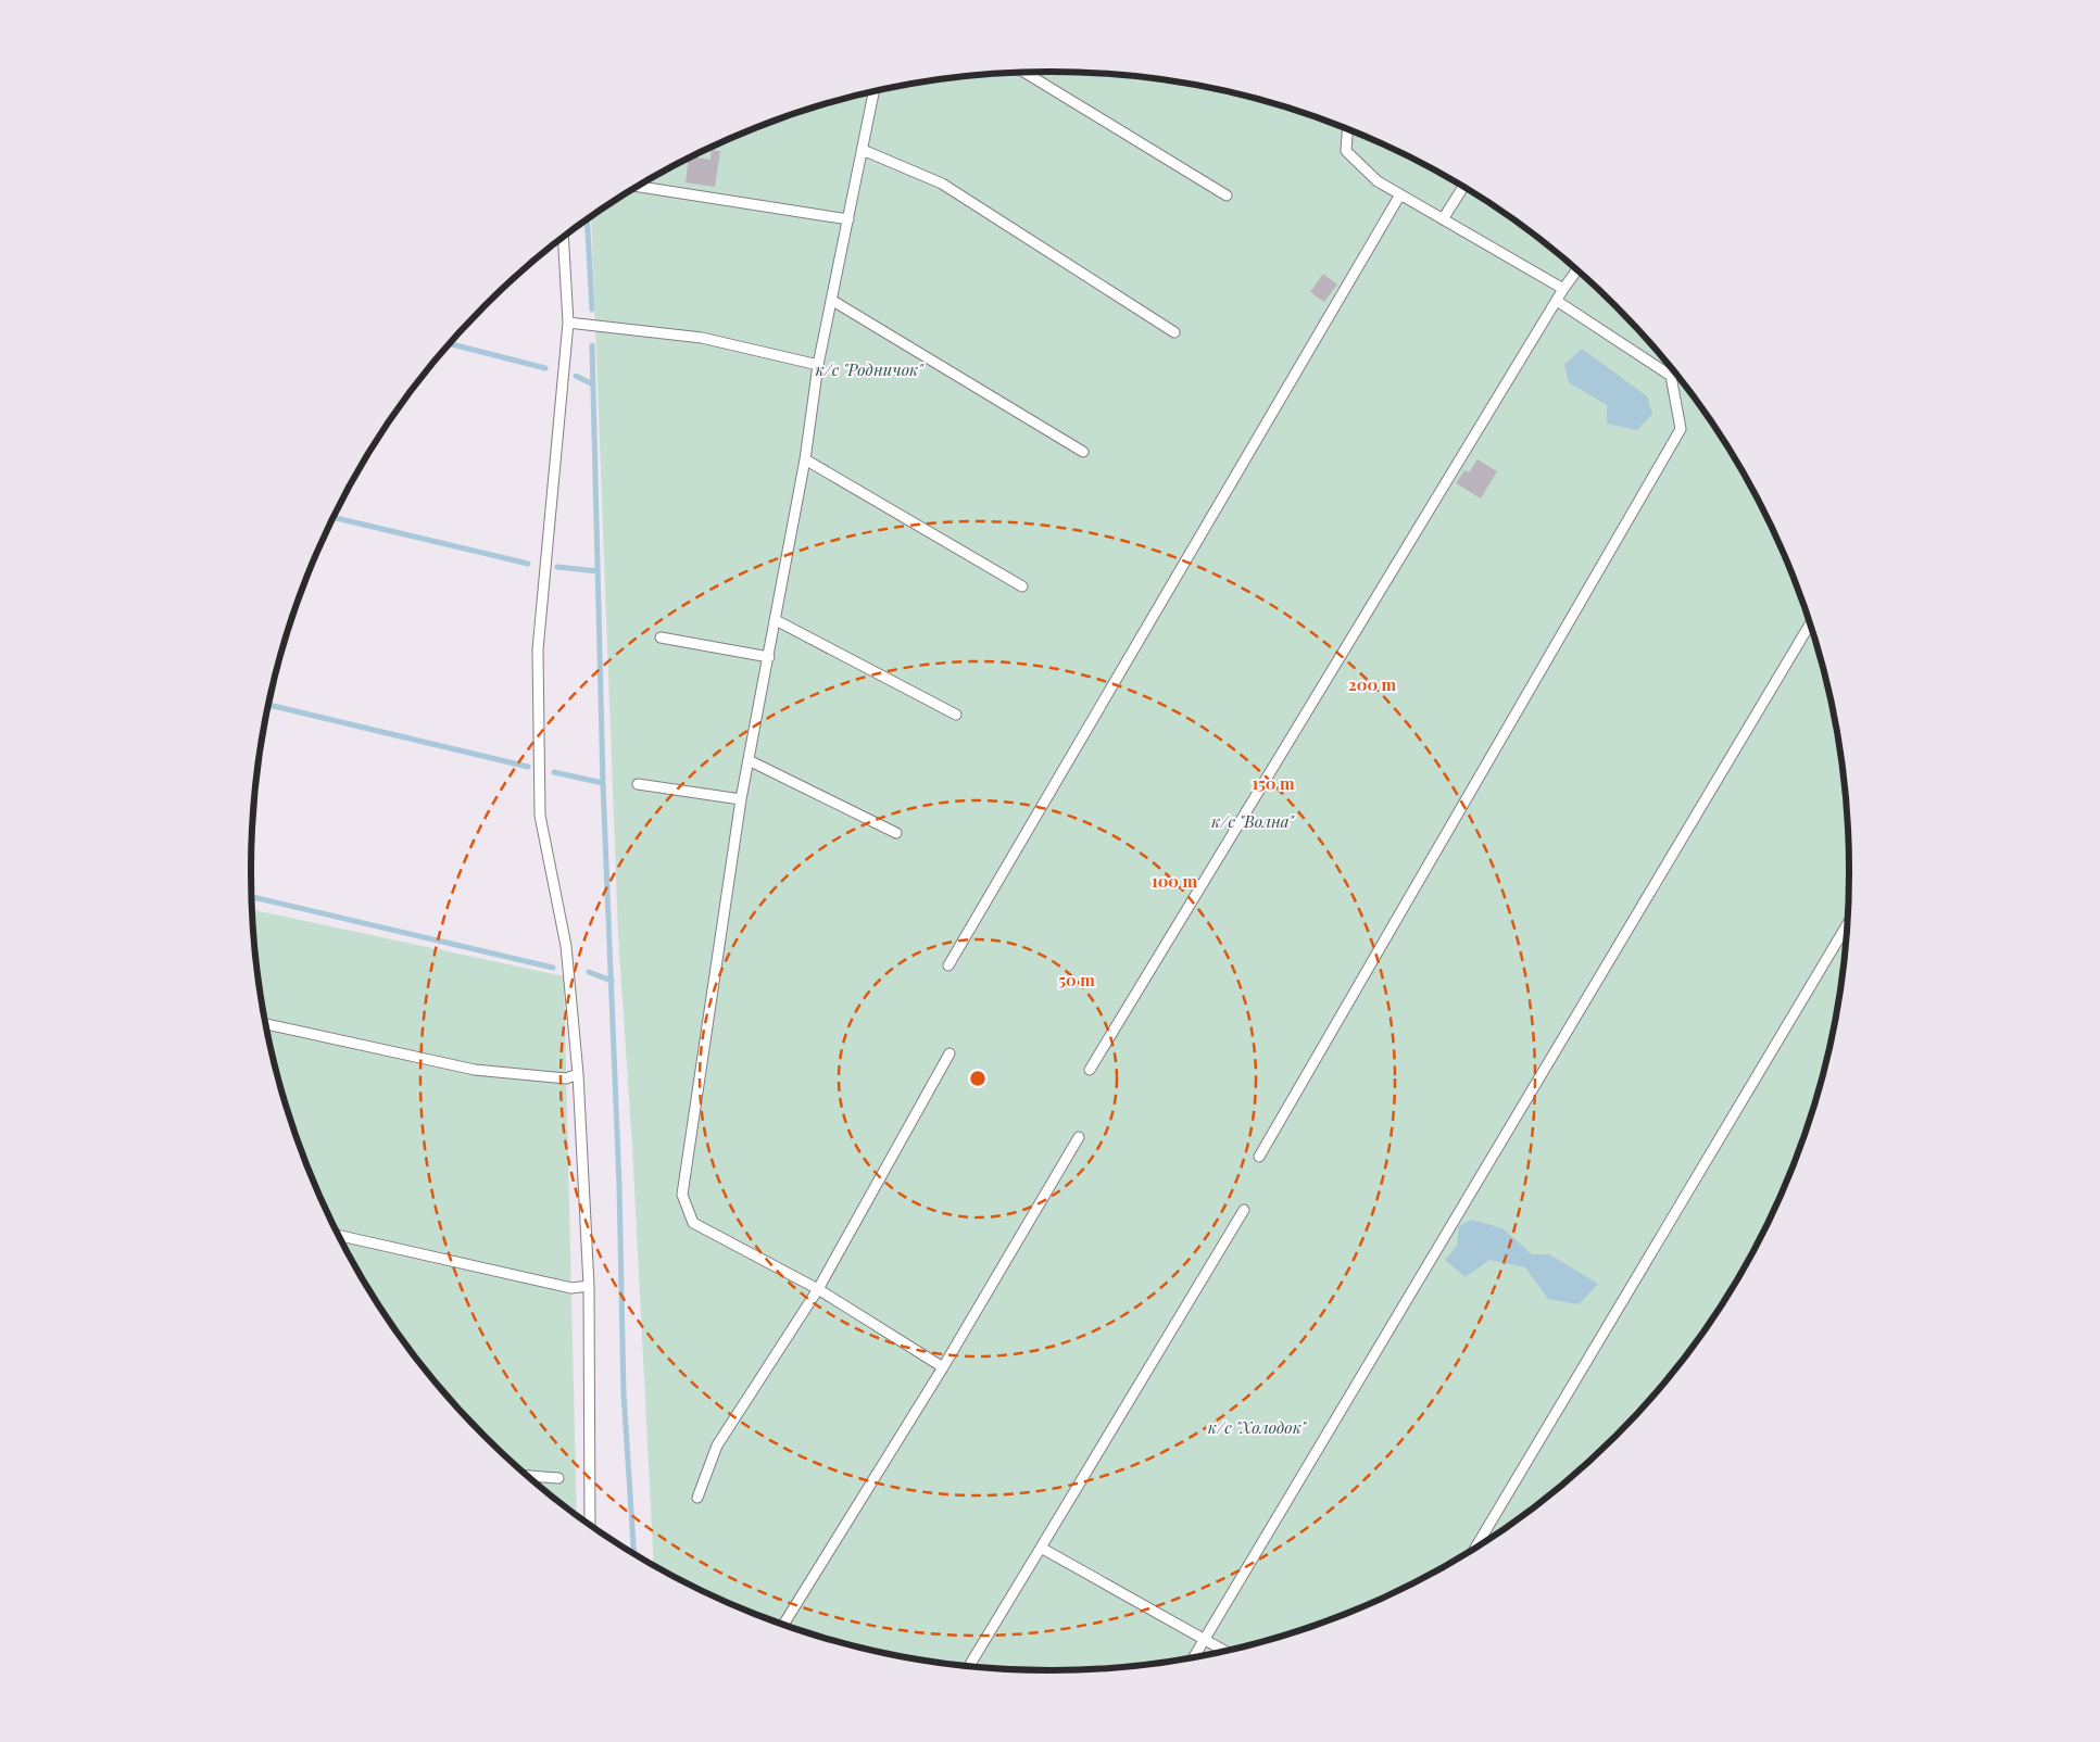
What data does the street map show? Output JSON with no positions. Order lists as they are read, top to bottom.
{
  "parks": ["к/с \"Родничок\"", "к/с \"Волна\"", "к/с \"Холодок\""],
  "rings": [
    "200 m",
    "150 m",
    "100 m",
    "50 m"
  ]
}
